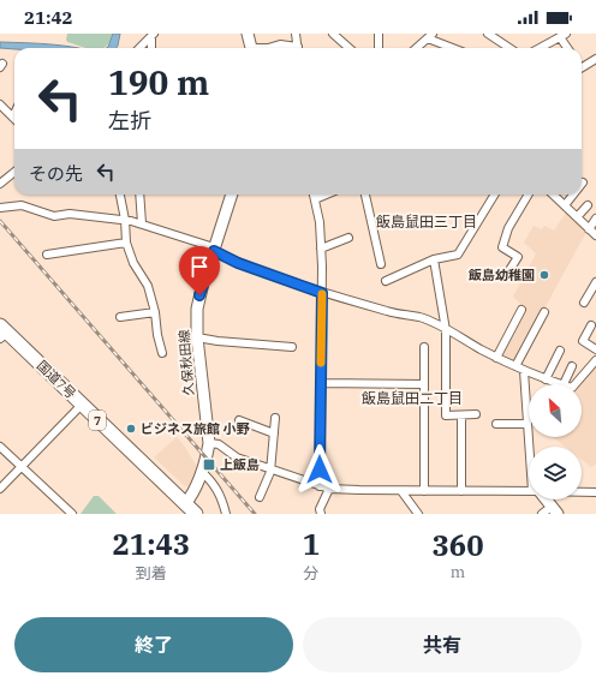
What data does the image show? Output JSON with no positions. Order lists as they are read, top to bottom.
{
  "streets": {
    "highway": ["国道7号", "7"],
    "main road": ["久保秋田線"]
  },
  "crossings": [
    ["久保秋田線", "国道7号"]
  ],
  "districts": ["飯島鼠田三丁目", "飯島鼠田二丁目"],
  "places": {
    "other": ["飯島幼稚園", "ビジネス旅館 小野"],
    "transit": ["上飯島"]
  },
  "north": "top left",
  "page": {
    "status": "21:42",
    "turn": ["190 m", "左折"],
    "then": "その先",
    "eta": [
      "21:43",
      "到着",
      "1",
      "分",
      "360",
      "m"
    ],
    "buttons": ["終了", "共有"]
  }
}
